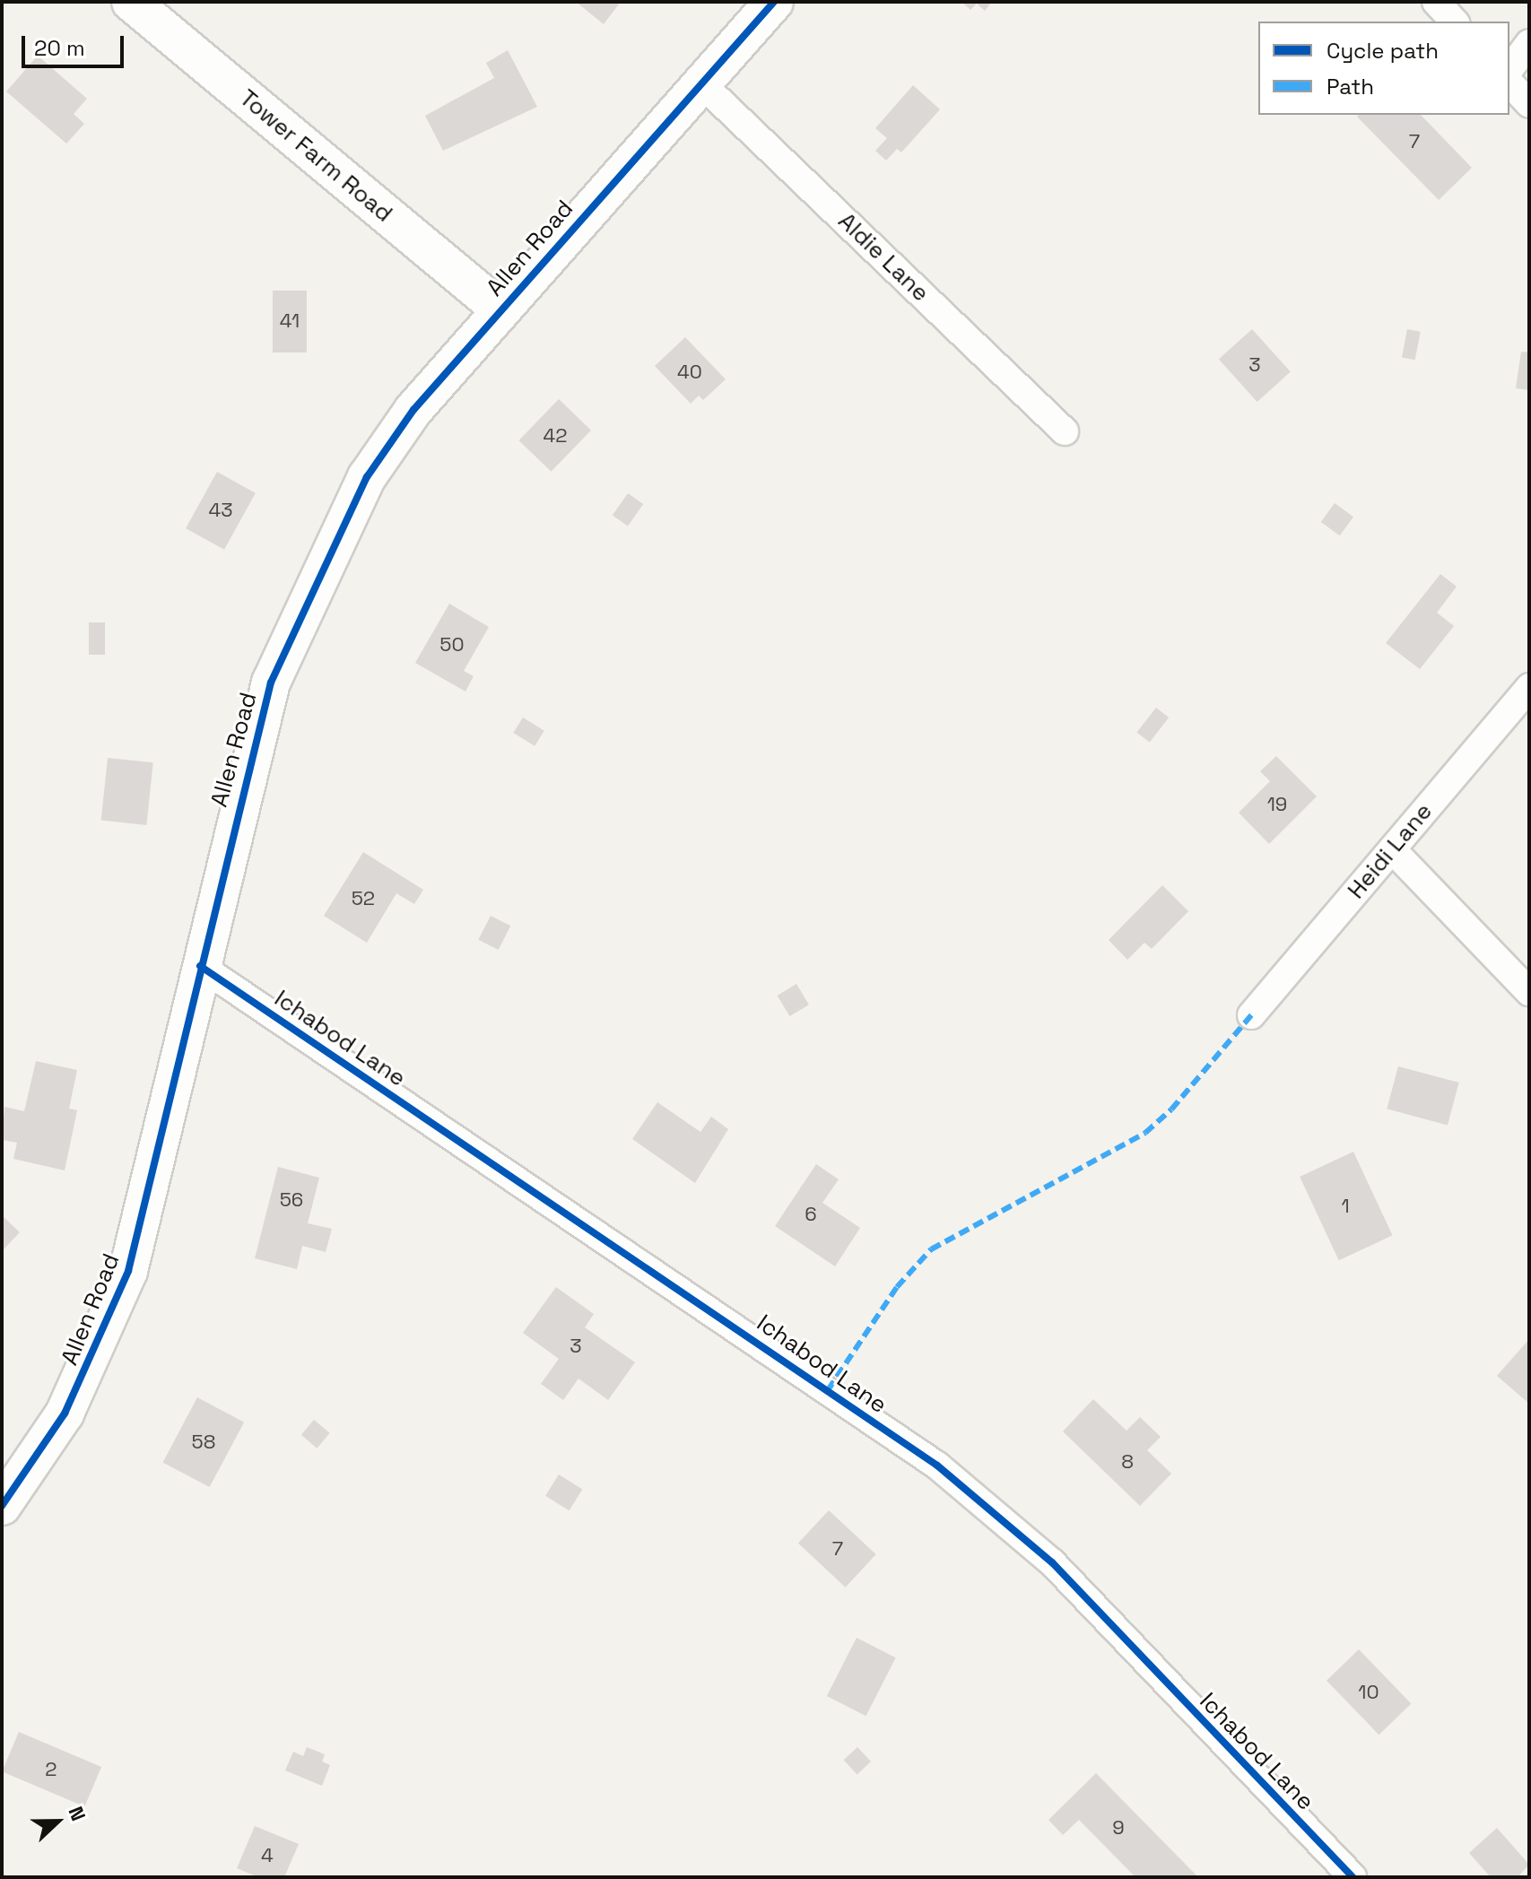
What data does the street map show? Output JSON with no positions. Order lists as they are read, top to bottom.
{
  "streets": {
    "street": [
      "Tower Farm Road",
      "Allen Road",
      "Aldie Lane",
      "Heidi Lane",
      "Ichabod Lane"
    ]
  },
  "crossings": [
    ["Tower Farm Road", "Allen Road"],
    ["Allen Road", "Aldie Lane"],
    ["Allen Road", "Ichabod Lane"]
  ],
  "house_numbers": [
    "7",
    "41",
    "3",
    "40",
    "42",
    "43",
    "50",
    "19",
    "52",
    "56",
    "1",
    "6",
    "3",
    "58",
    "8",
    "7",
    "10",
    "2",
    "9",
    "4"
  ],
  "legend": ["Cycle path", "Path"],
  "scale_bar": "20 m",
  "north": "right"
}
